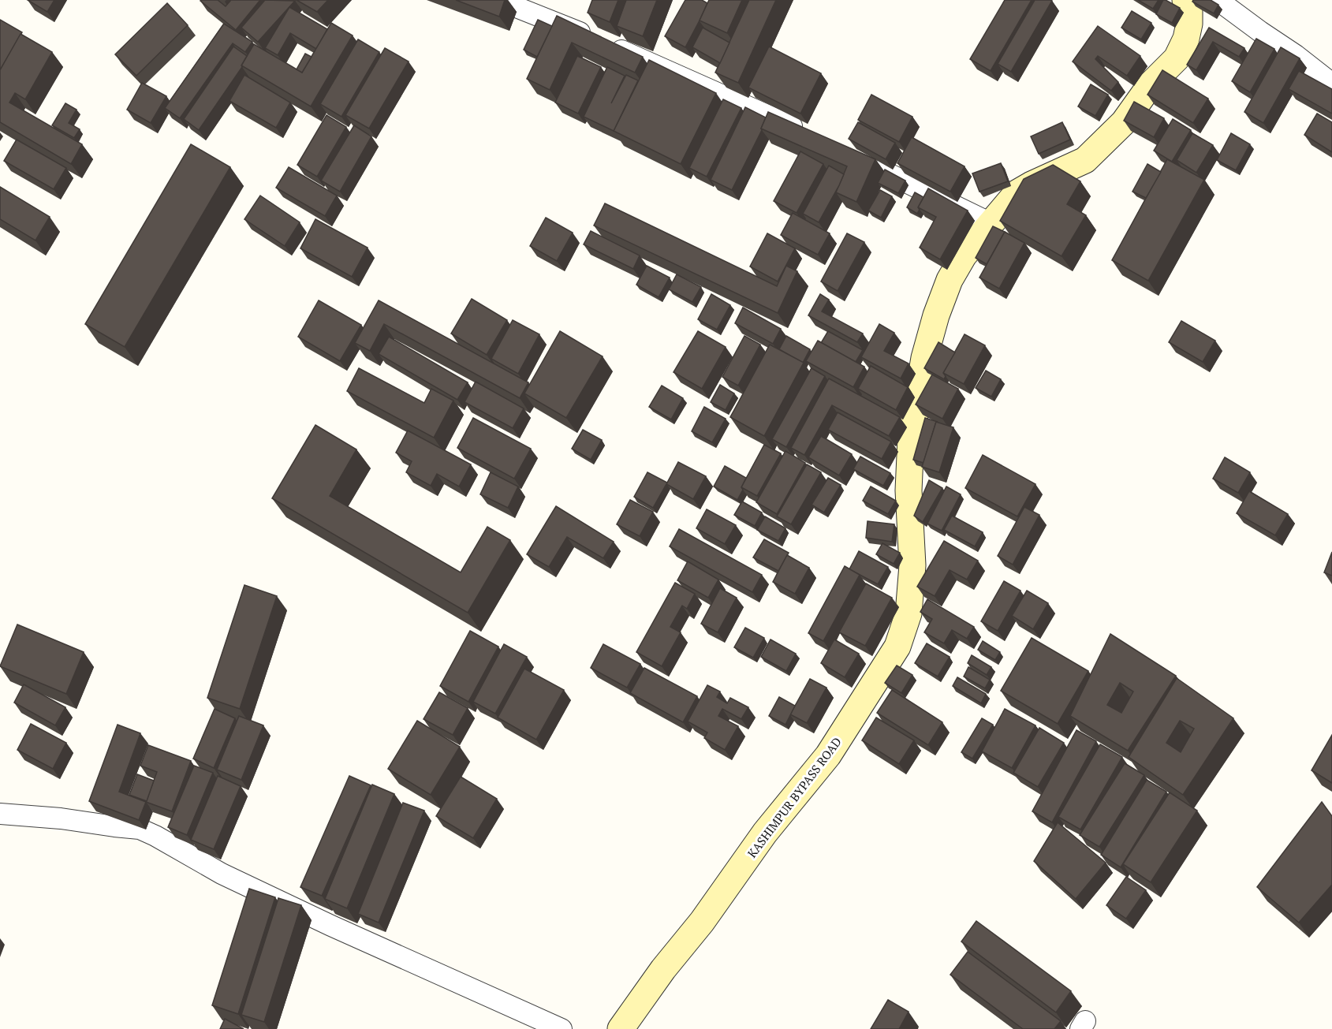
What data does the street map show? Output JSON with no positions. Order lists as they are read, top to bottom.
{
  "streets": {
    "main road": ["KASHIMPUR BYPASS ROAD"]
  }
}
